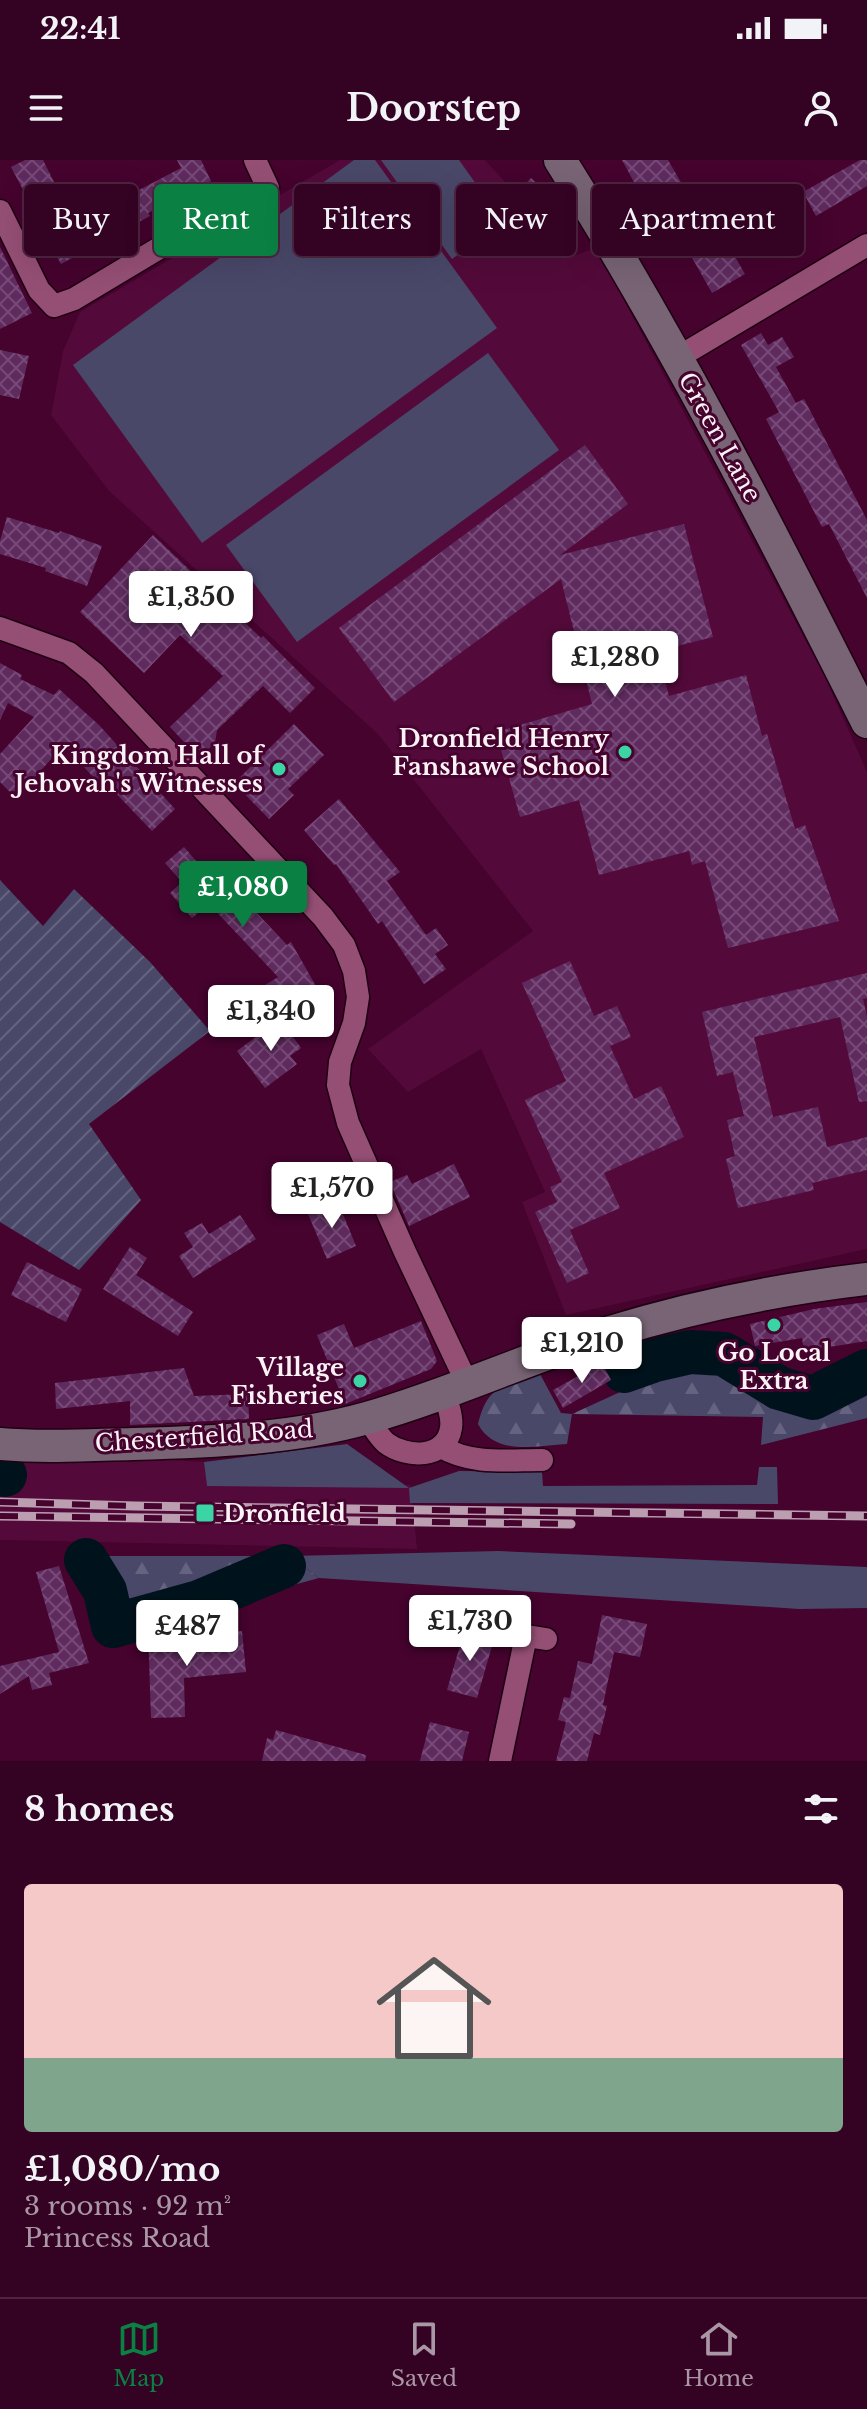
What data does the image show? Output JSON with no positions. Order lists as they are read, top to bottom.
{
  "streets": {
    "main road": ["Green Lane", "Chesterfield Road"]
  },
  "places": {
    "other": [
      "Dronfield Henry Fanshawe School",
      "Kingdom Hall of Jehovah's Witnesses",
      "Go Local Extra",
      "Village Fisheries"
    ],
    "transit": ["Dronfield"]
  },
  "page": {
    "status": "22:41",
    "header": "Doorstep",
    "chip": [
      "Buy",
      "Rent",
      "Filters",
      "New",
      "Apartment"
    ],
    "price": [
      "£1,350",
      "£1,280",
      "£1,080",
      "£1,340",
      "£1,570",
      "£1,210",
      "£1,730",
      "£487"
    ],
    "heading": "8 homes",
    "list": [
      {
        "name": "£1,080/mo",
        "note": "3 rooms · 92 m² · Princess Road"
      }
    ],
    "tabs": ["Map", "Saved", "Home"]
  }
}
